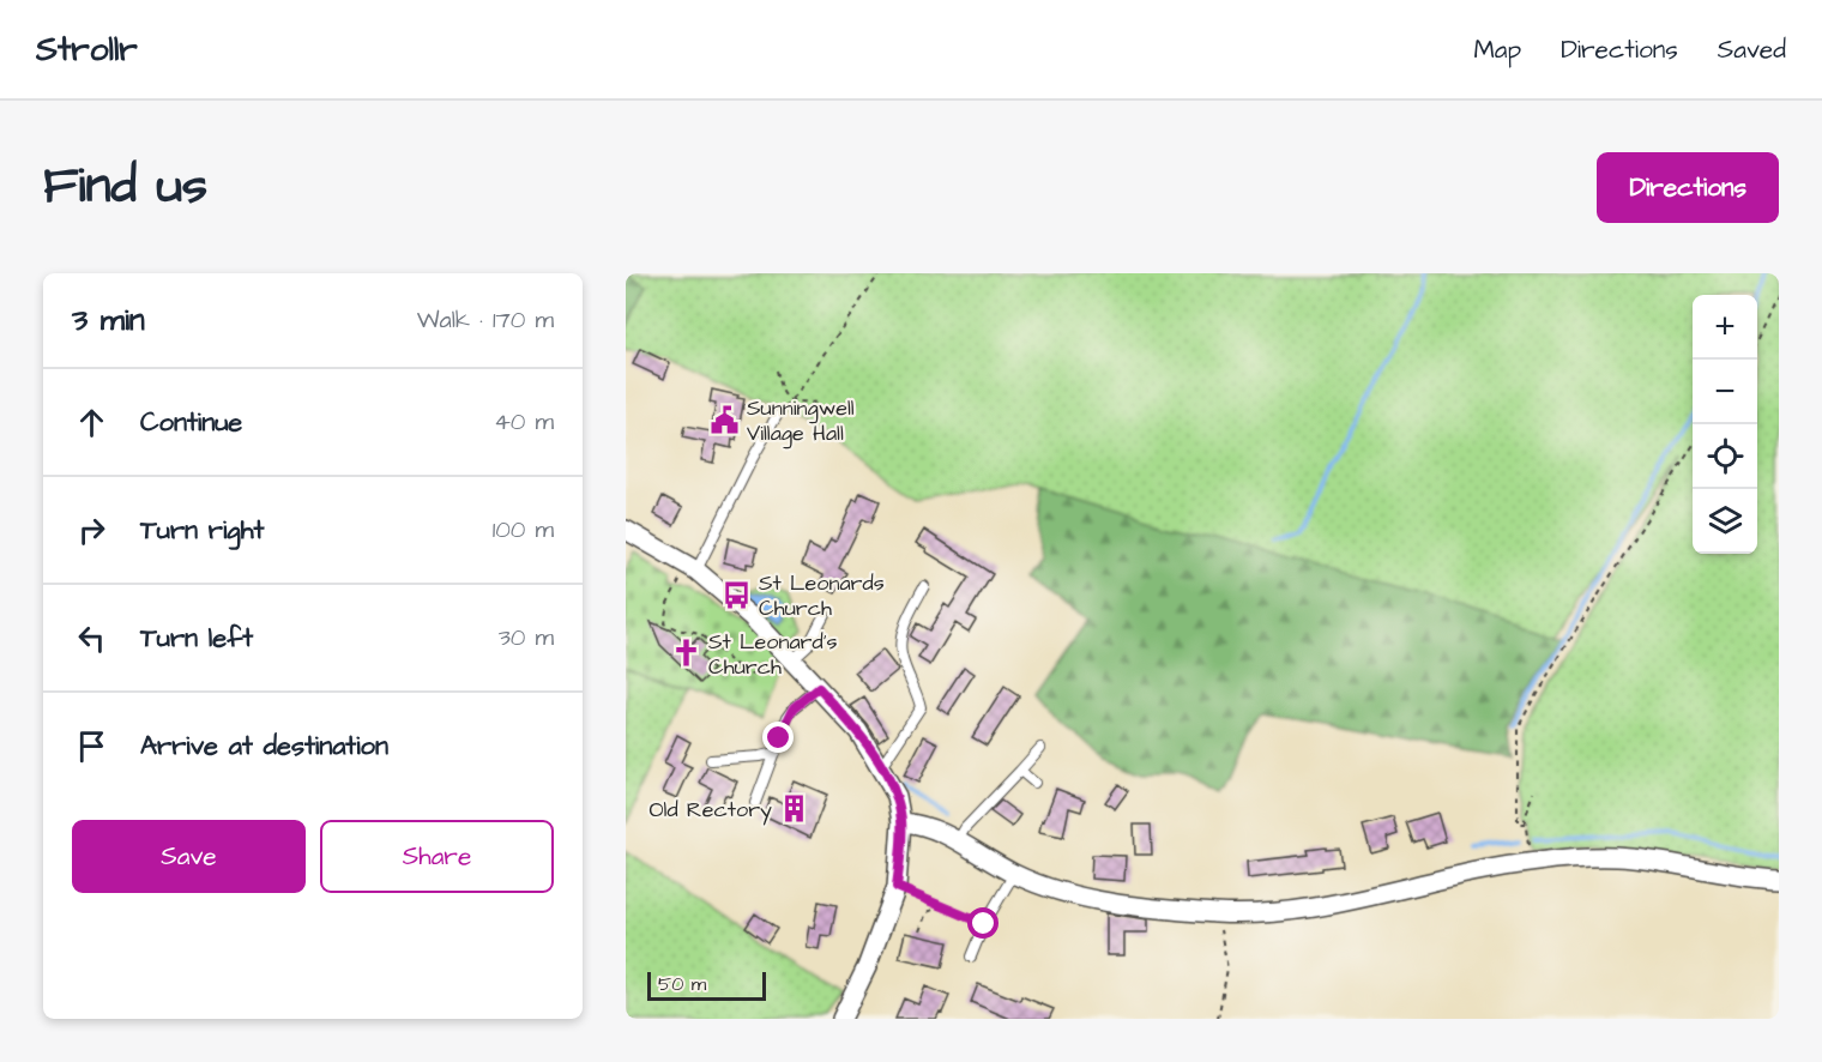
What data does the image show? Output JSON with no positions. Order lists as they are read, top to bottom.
{
  "places": {
    "public building": ["Sunningwell Village Hall"],
    "bus stop": ["St Leonards Church"],
    "church": ["St Leonard's Church"],
    "building": ["Old Rectory"]
  },
  "scale_bar": "50 m",
  "page": {
    "header": "Strollr",
    "nav": ["Map", "Directions", "Saved"],
    "title": "Find us",
    "buttons": [
      "Directions",
      ["Save", "Share"]
    ],
    "heading": ["3 min", "Walk · 170 m"],
    "map_buttons": ["+", "−"],
    "list": [
      ["Continue", "40 m"],
      ["Turn right", "100 m"],
      ["Turn left", "30 m"],
      "Arrive at destination"
    ],
    "scale": "50 m"
  }
}
